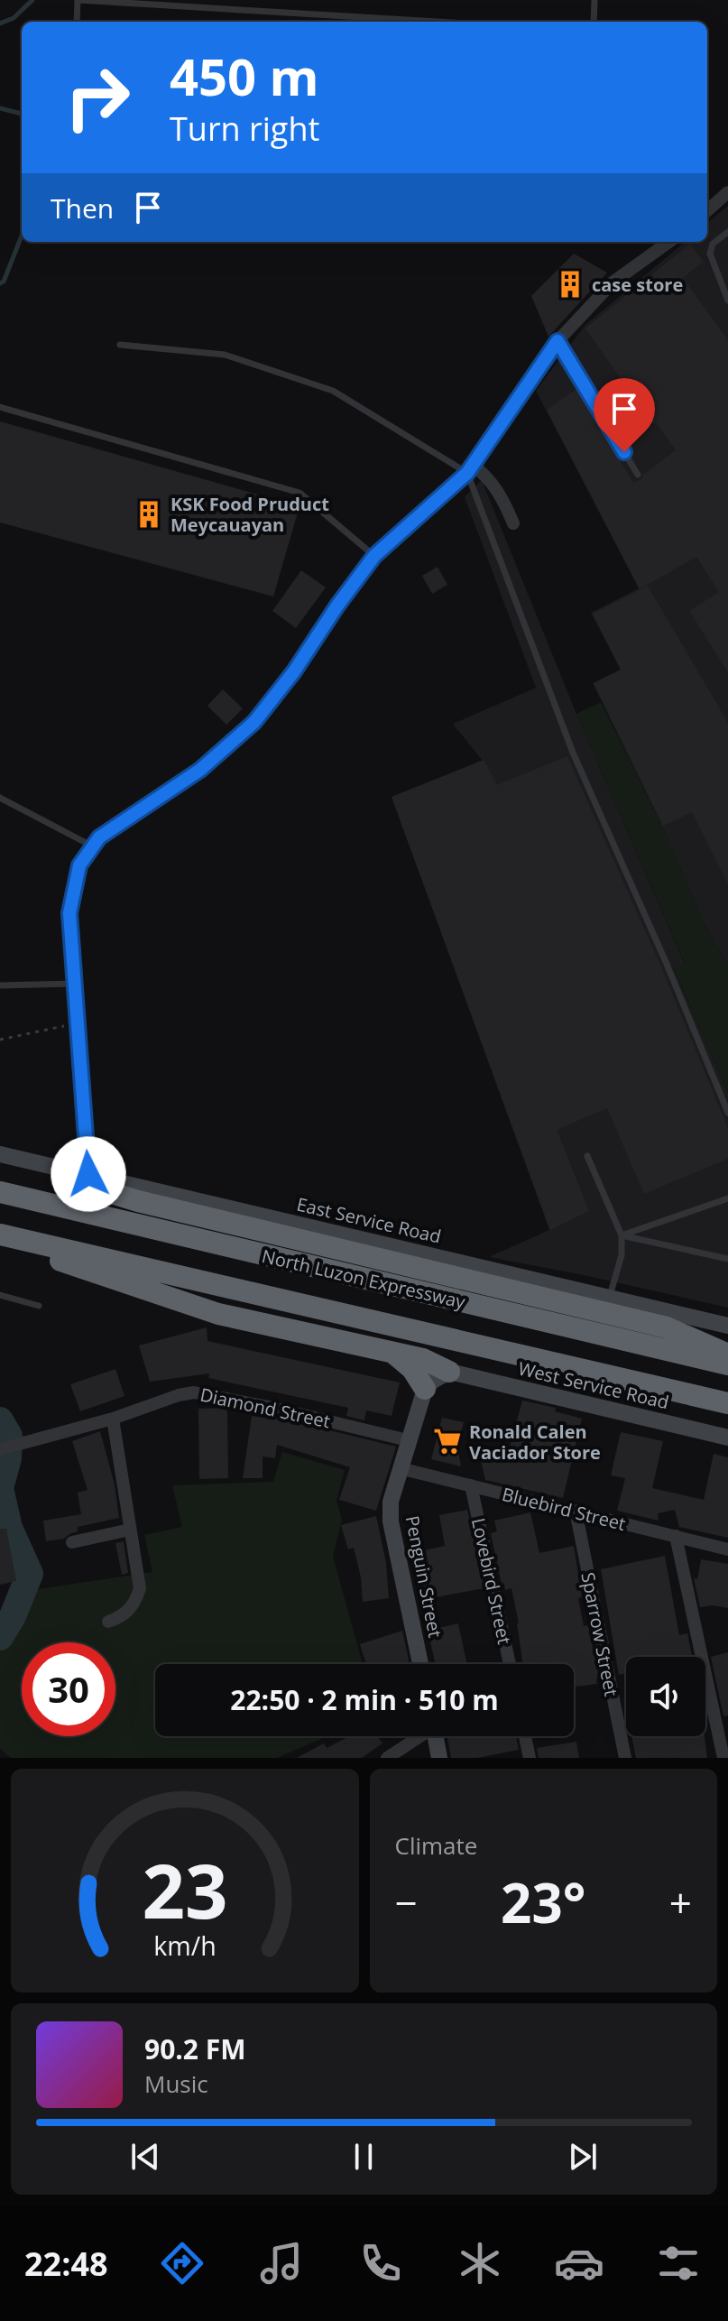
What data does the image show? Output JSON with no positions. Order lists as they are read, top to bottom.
{
  "streets": {
    "highway": ["North Luzon Expressway"],
    "main road": ["East Service Road", "West Service Road", "Penguin Street"],
    "street": [
      "Diamond Street",
      "Bluebird Street",
      "Lovebird Street",
      "Sparrow Street"
    ]
  },
  "crossings": [
    ["Diamond Street", "Penguin Street"],
    ["Bluebird Street", "Penguin Street"],
    ["Bluebird Street", "Lovebird Street"],
    ["Bluebird Street", "Sparrow Street"]
  ],
  "places": {
    "building": ["case store", "KSK Food Pruduct Meycauayan"],
    "supermarket": ["Ronald Calen Vaciador Store"]
  },
  "page": {
    "turn": ["450 m", "Turn right"],
    "then": "Then",
    "limit": "30",
    "trip": "22:50 · 2 min · 510 m",
    "tile": "Climate",
    "heat": ["−", "23°", "+"],
    "song": ["90.2 FM", "Music"],
    "tabs": "22:48",
    "gauge": ["23", "km/h"]
  }
}
